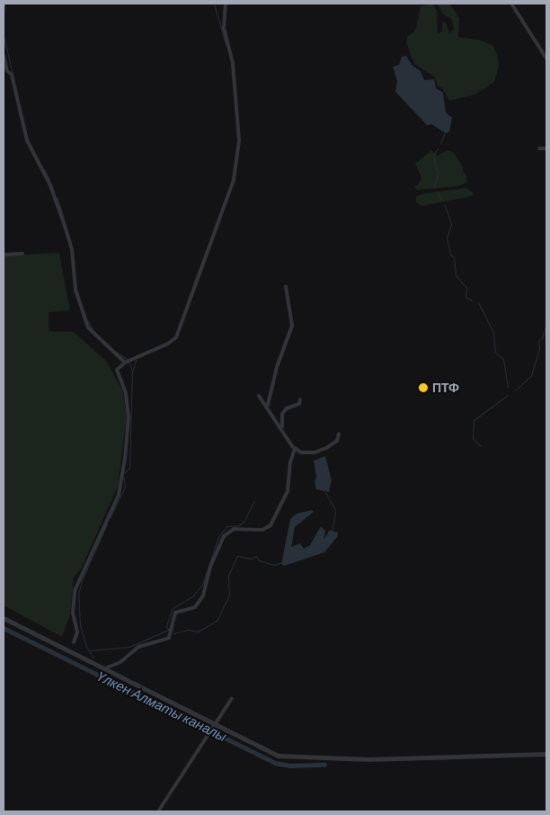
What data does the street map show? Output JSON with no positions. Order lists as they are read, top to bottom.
{
  "water": ["Үлкен Алматы каналы"],
  "places": ["ПТФ"]
}
